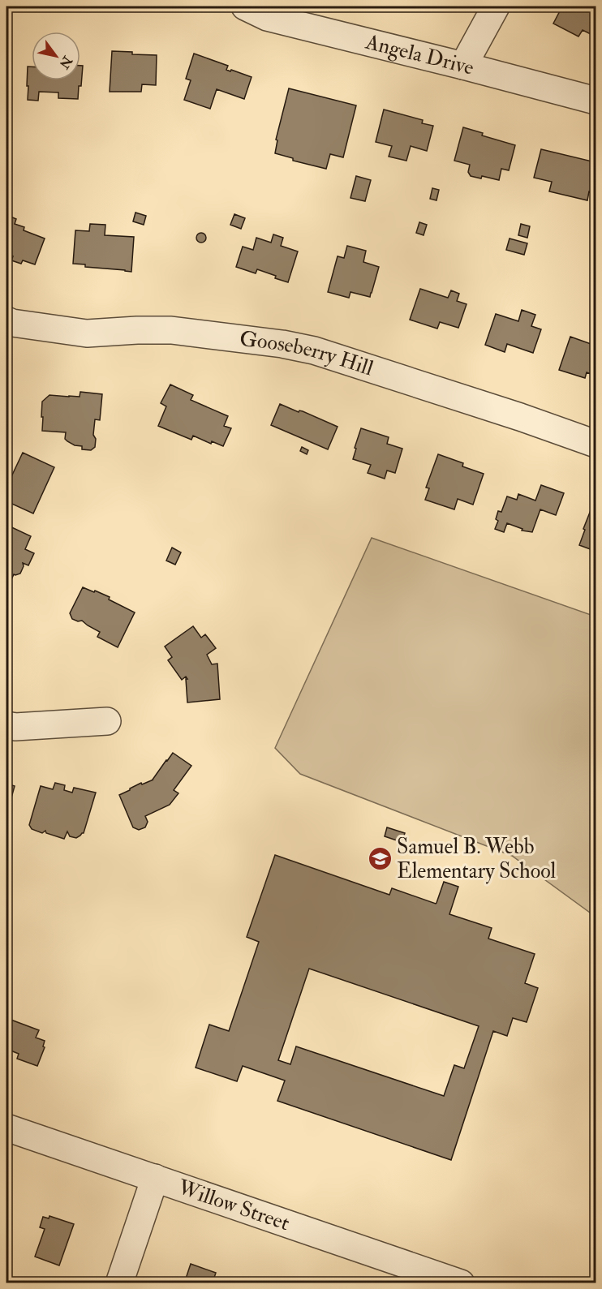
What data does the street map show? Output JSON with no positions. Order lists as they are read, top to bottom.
{
  "streets": {
    "street": ["Angela Drive", "Gooseberry Hill", "Willow Street"]
  },
  "places": {
    "school or university": ["Samuel B. Webb Elementary School"]
  },
  "north": "bottom right"
}
